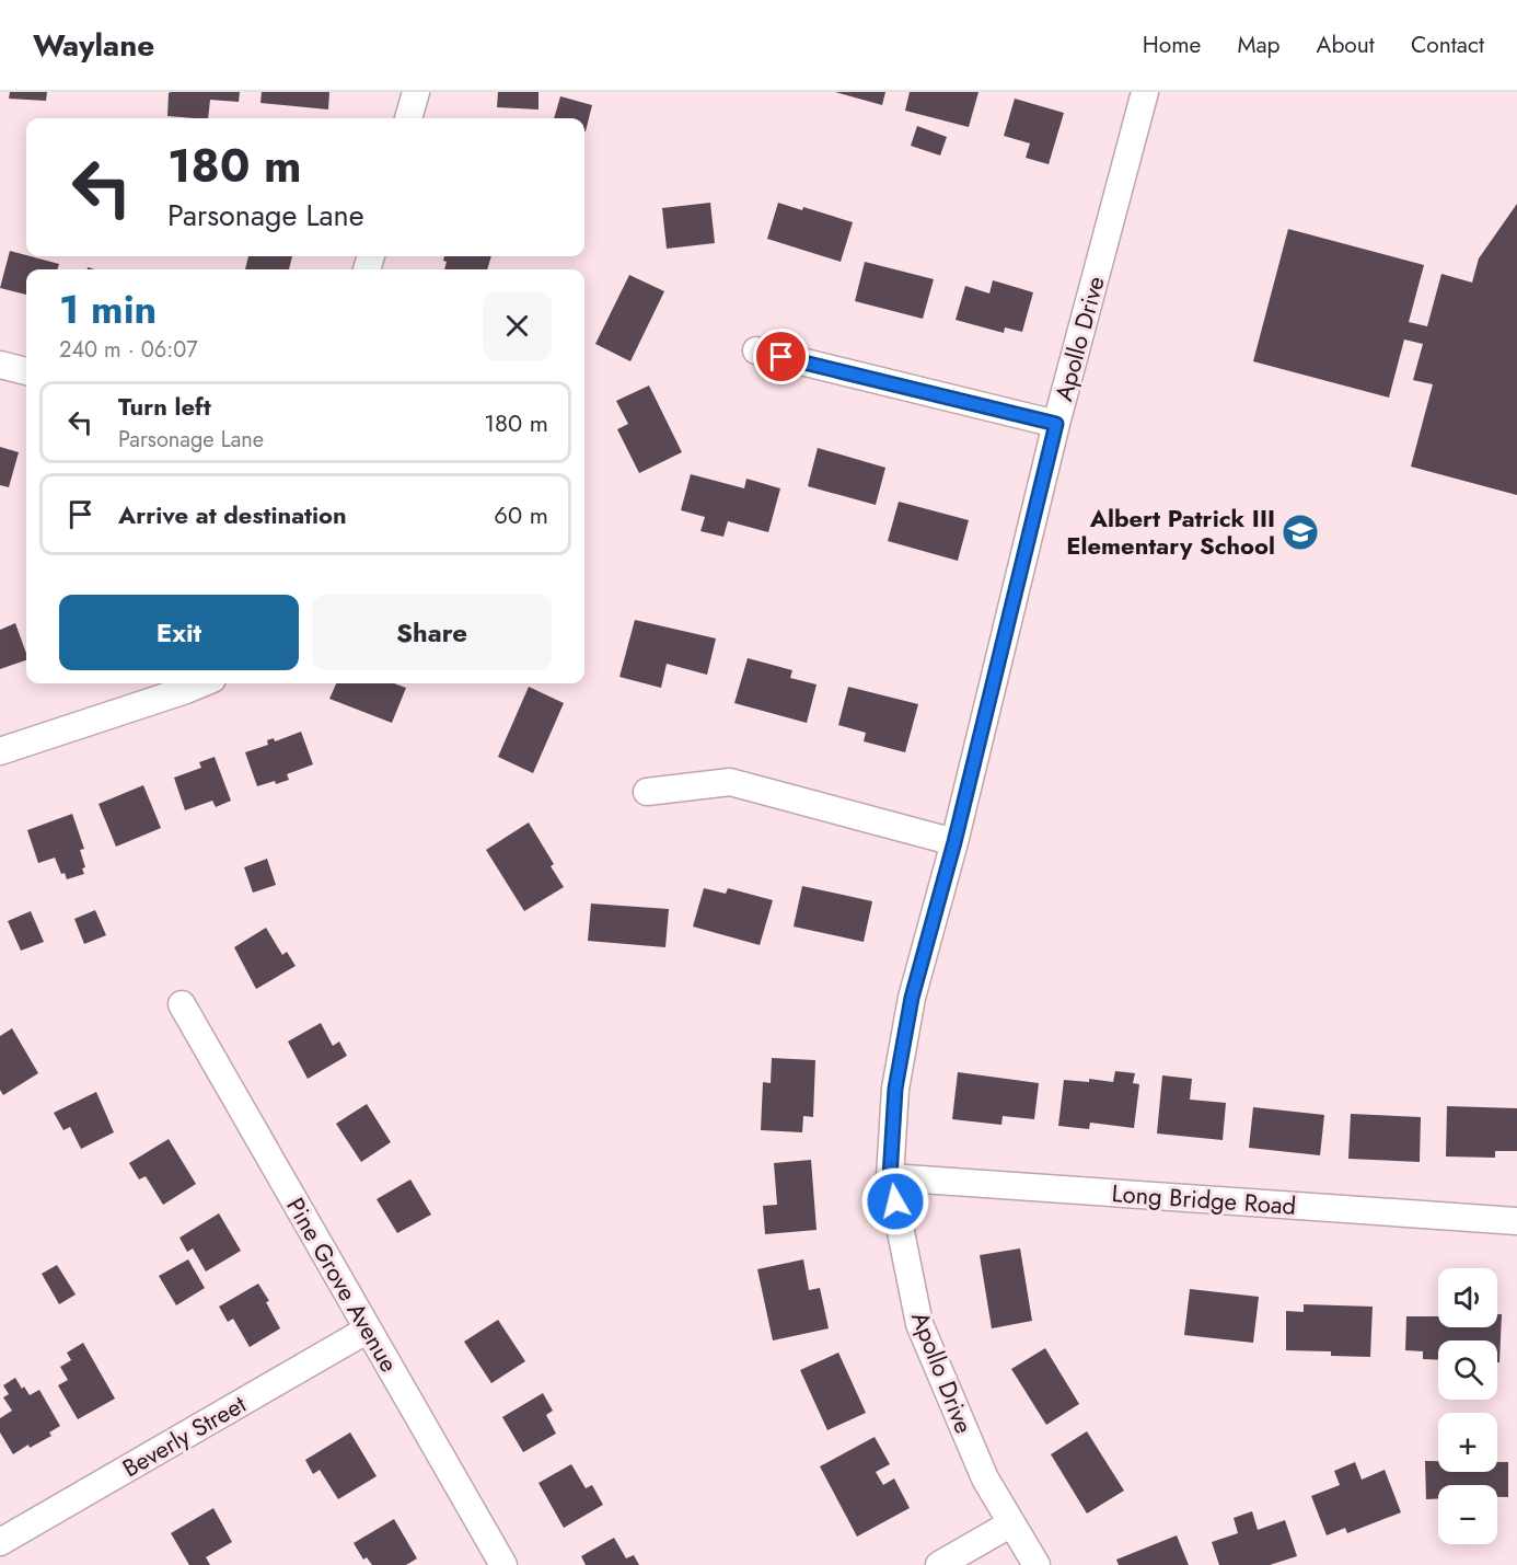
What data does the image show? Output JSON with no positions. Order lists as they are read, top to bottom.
{
  "streets": {
    "street": [
      "Apollo Drive",
      "Long Bridge Road",
      "Pine Grove Avenue",
      "Beverly Street"
    ]
  },
  "crossings": [
    ["Apollo Drive", "Long Bridge Road"],
    ["Pine Grove Avenue", "Beverly Street"]
  ],
  "places": {
    "school or university": ["Albert Patrick III Elementary School"]
  },
  "page": {
    "header": "Waylane",
    "nav": [
      "Home",
      "Map",
      "About",
      "Contact"
    ],
    "turn": ["180 m", "Parsonage Lane"],
    "heading": ["1 min", "240 m · 06:07"],
    "list": [
      {
        "name": "Turn left",
        "note": "Parsonage Lane",
        "value": "180 m"
      },
      {
        "name": "Arrive at destination",
        "value": "60 m"
      }
    ],
    "buttons": ["Exit", "Share"],
    "map_buttons": ["+", "−"]
  }
}
